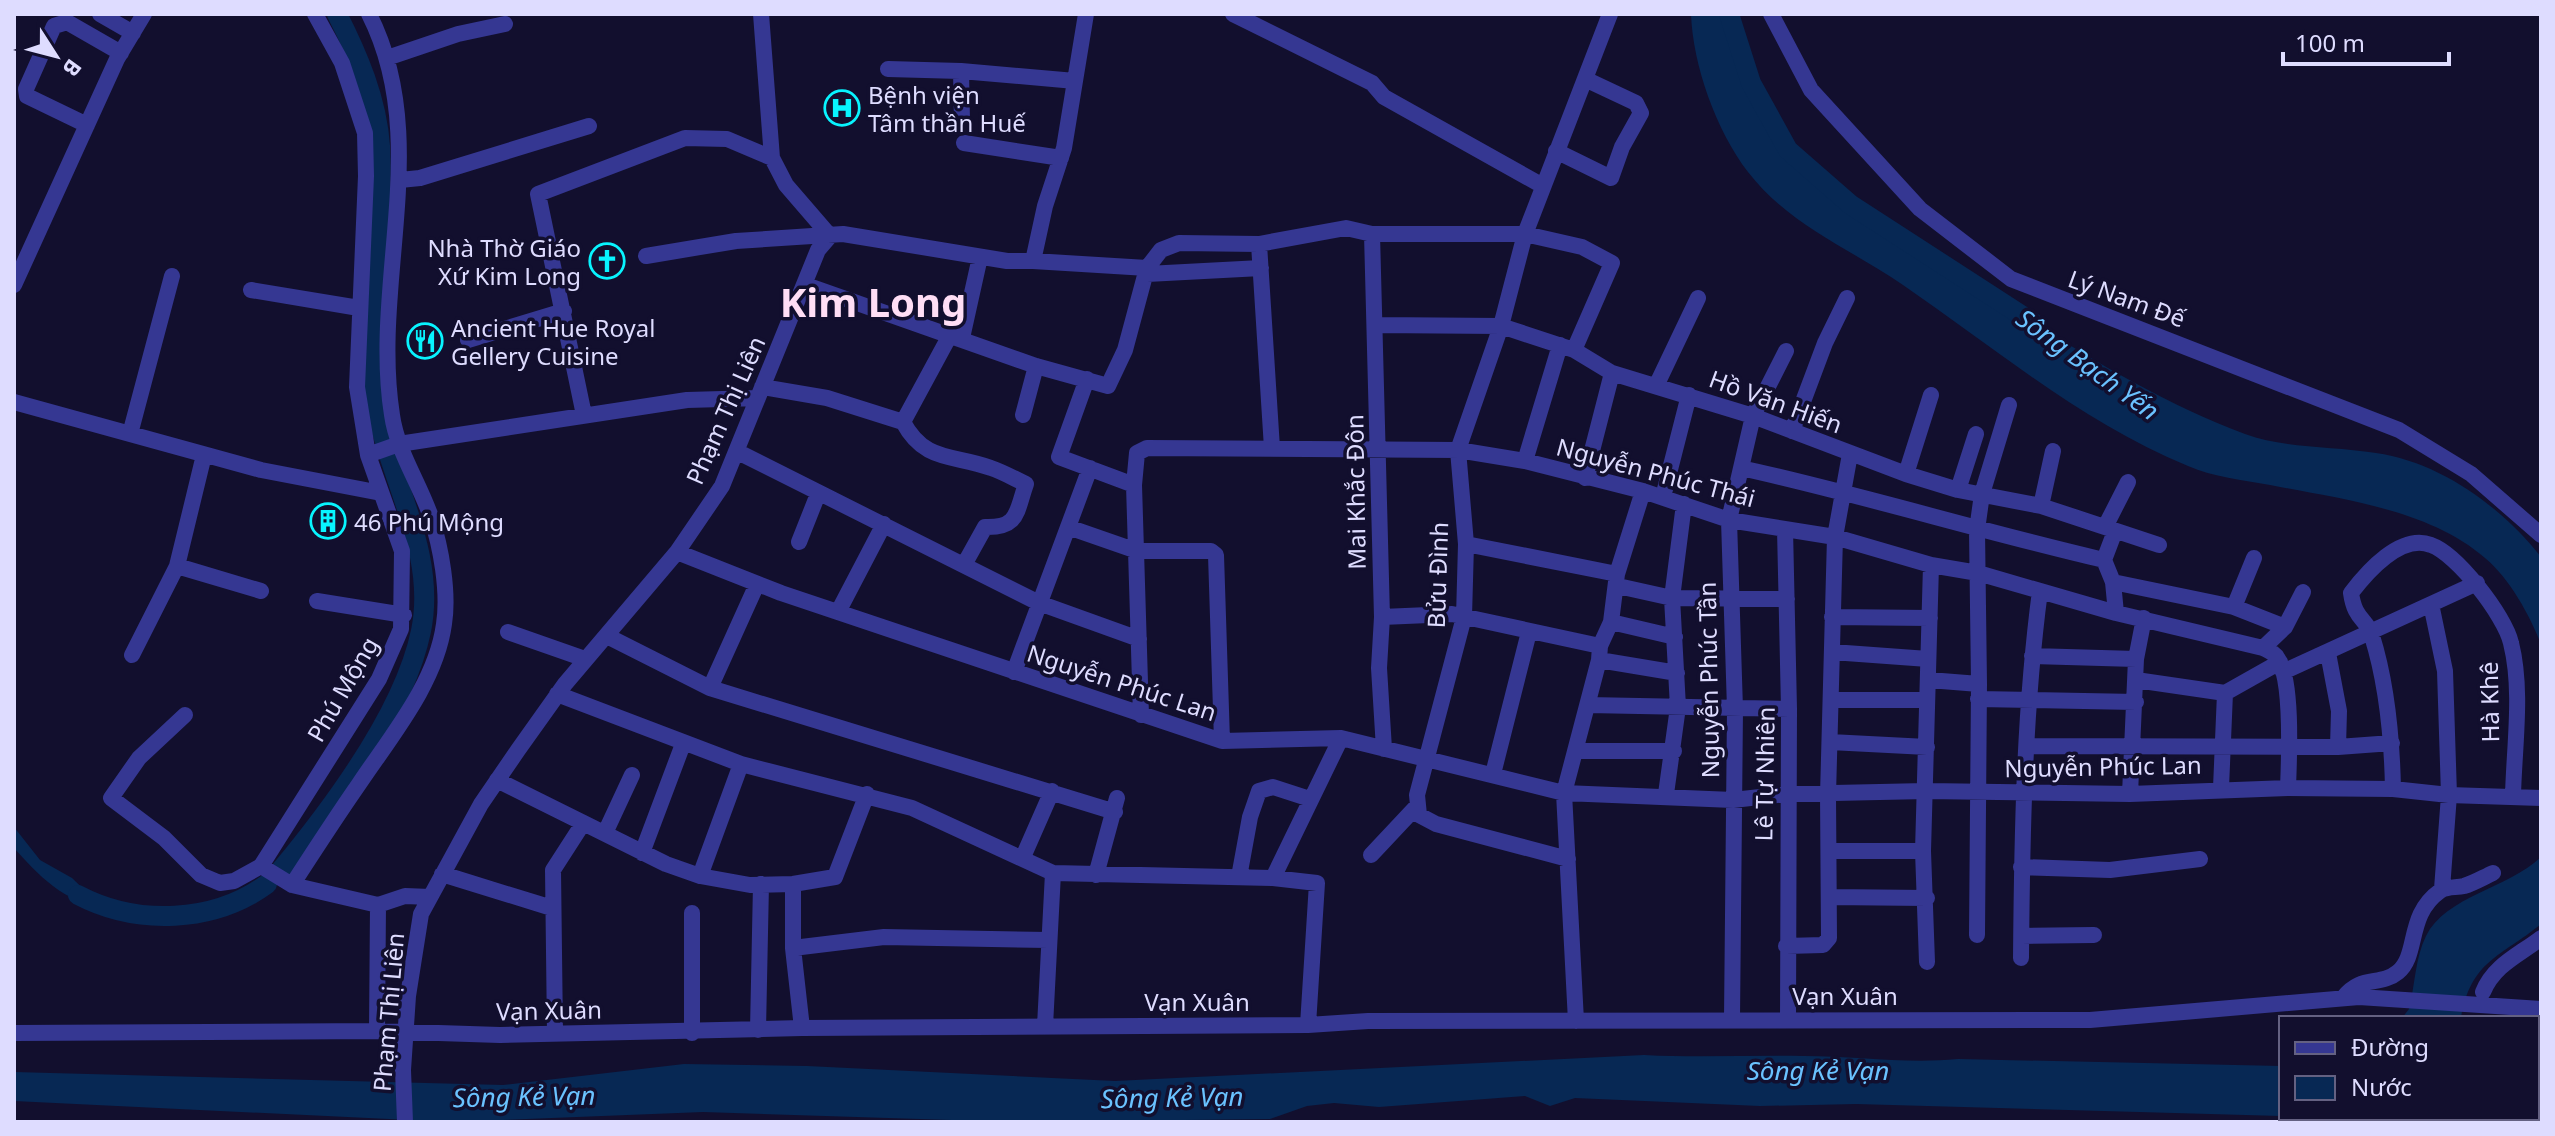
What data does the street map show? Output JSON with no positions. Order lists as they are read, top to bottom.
{
  "streets": {
    "street": [
      "Lý Nam Đế",
      "Hồ Văn Hiến",
      "Phạm Thị Liên",
      "Nguyễn Phúc Thái",
      "Mai Khắc Đôn",
      "Bửu Đình",
      "Nguyễn Phúc Tần",
      "Nguyễn Phúc Lan",
      "Phú Mộng",
      "Hà Khê",
      "Lê Tự Nhiên",
      "Vạn Xuân"
    ]
  },
  "crossings": [
    ["Hồ Văn Hiến", "Mai Khắc Đôn"],
    ["Hồ Văn Hiến", "Bửu Đình"],
    ["Hồ Văn Hiến", "Nguyễn Phúc Tần"],
    ["Phạm Thị Liên", "Nguyễn Phúc Lan"],
    ["Phạm Thị Liên", "Vạn Xuân"],
    ["Nguyễn Phúc Thái", "Mai Khắc Đôn"],
    ["Nguyễn Phúc Thái", "Bửu Đình"],
    ["Nguyễn Phúc Thái", "Nguyễn Phúc Tần"],
    ["Nguyễn Phúc Thái", "Nguyễn Phúc Lan"],
    ["Nguyễn Phúc Thái", "Lê Tự Nhiên"],
    ["Mai Khắc Đôn", "Nguyễn Phúc Lan"],
    ["Bửu Đình", "Nguyễn Phúc Lan"],
    ["Nguyễn Phúc Tần", "Nguyễn Phúc Lan"],
    ["Nguyễn Phúc Tần", "Vạn Xuân"],
    ["Nguyễn Phúc Lan", "Hà Khê"],
    ["Nguyễn Phúc Lan", "Lê Tự Nhiên"],
    ["Lê Tự Nhiên", "Vạn Xuân"]
  ],
  "districts": ["Kim Long"],
  "water": ["Sông Bạch Yến", "Sông Kẻ Vạn"],
  "places": {
    "hospital": ["Bệnh viện Tâm thần Huế"],
    "church": ["Nhà Thờ Giáo Xứ Kim Long"],
    "restaurant": ["Ancient Hue Royal Gellery Cuisine"],
    "building": ["46 Phú Mộng"]
  },
  "legend": ["Đường", "Nước"],
  "scale_bar": "100 m",
  "north": "bottom right"
}
